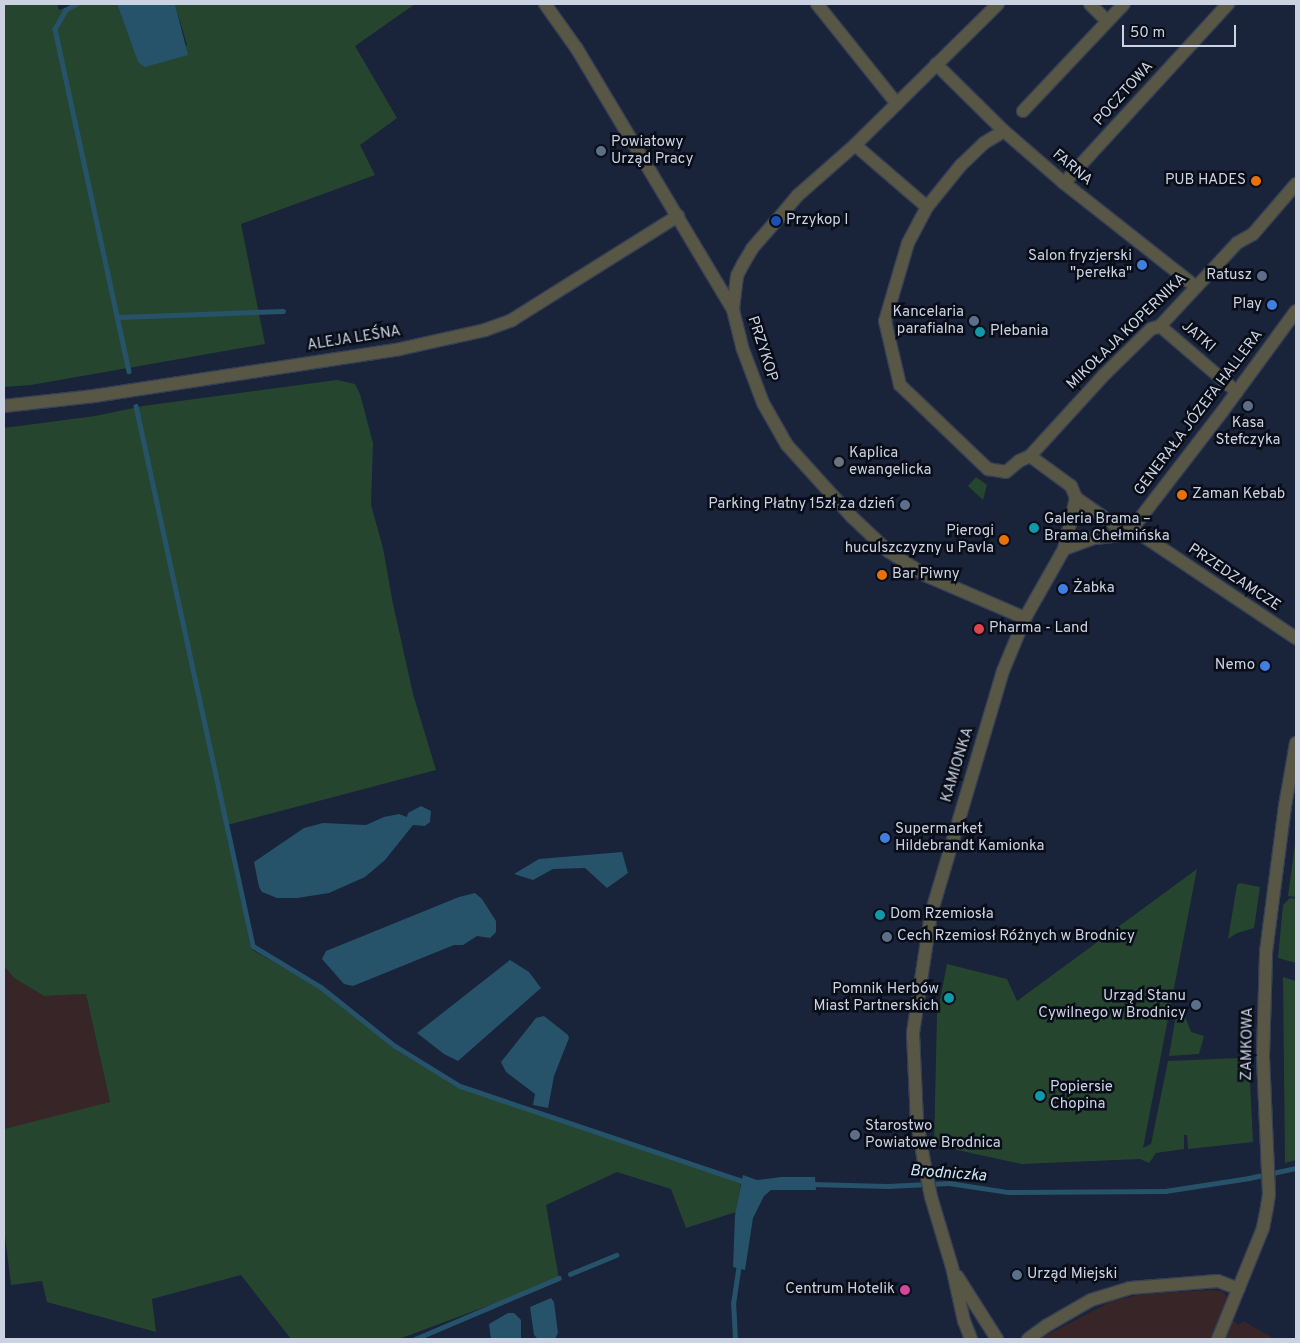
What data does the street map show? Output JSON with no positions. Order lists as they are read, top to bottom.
{
  "streets": {
    "street": [
      "POCZTOWA",
      "FARNA",
      "MIKOŁAJA KOPERNIKA",
      "JATKI",
      "ALEJA LEŚNA",
      "PRZYKOP",
      "GENERAŁA JÓZEFA HALLERA",
      "PRZEDZAMCZE",
      "KAMIONKA",
      "ZAMKOWA"
    ]
  },
  "crossings": [
    ["POCZTOWA", "FARNA"],
    ["FARNA", "MIKOŁAJA KOPERNIKA"],
    ["FARNA", "PRZYKOP"],
    ["MIKOŁAJA KOPERNIKA", "JATKI"],
    ["JATKI", "GENERAŁA JÓZEFA HALLERA"],
    ["PRZYKOP", "KAMIONKA"],
    ["GENERAŁA JÓZEFA HALLERA", "PRZEDZAMCZE"]
  ],
  "water": ["Brodniczka"],
  "places": [
    "Powiatowy Urząd Pracy",
    "PUB HADES",
    "Przykop I",
    "Salon fryzjerski \"perełka\"",
    "Ratusz",
    "Play",
    "Kancelaria parafialna",
    "Plebania",
    "Kasa Stefczyka",
    "Kaplica ewangelicka",
    "Zaman Kebab",
    "Parking Płatny 15zł za dzień",
    "Galeria Brama – Brama Chełmińska",
    "Pierogi huculszczyzny u Pavla",
    "Bar Piwny",
    "Żabka",
    "Pharma - Land",
    "Nemo",
    "Supermarket Hildebrandt Kamionka",
    "Dom Rzemiosła",
    "Cech Rzemiosł Różnych w Brodnicy",
    "Pomnik Herbów Miast Partnerskich",
    "Urząd Stanu Cywilnego w Brodnicy",
    "Popiersie Chopina",
    "Starostwo Powiatowe Brodnica",
    "Urząd Miejski",
    "Centrum Hotelik"
  ],
  "scale_bar": "50 m"
}
